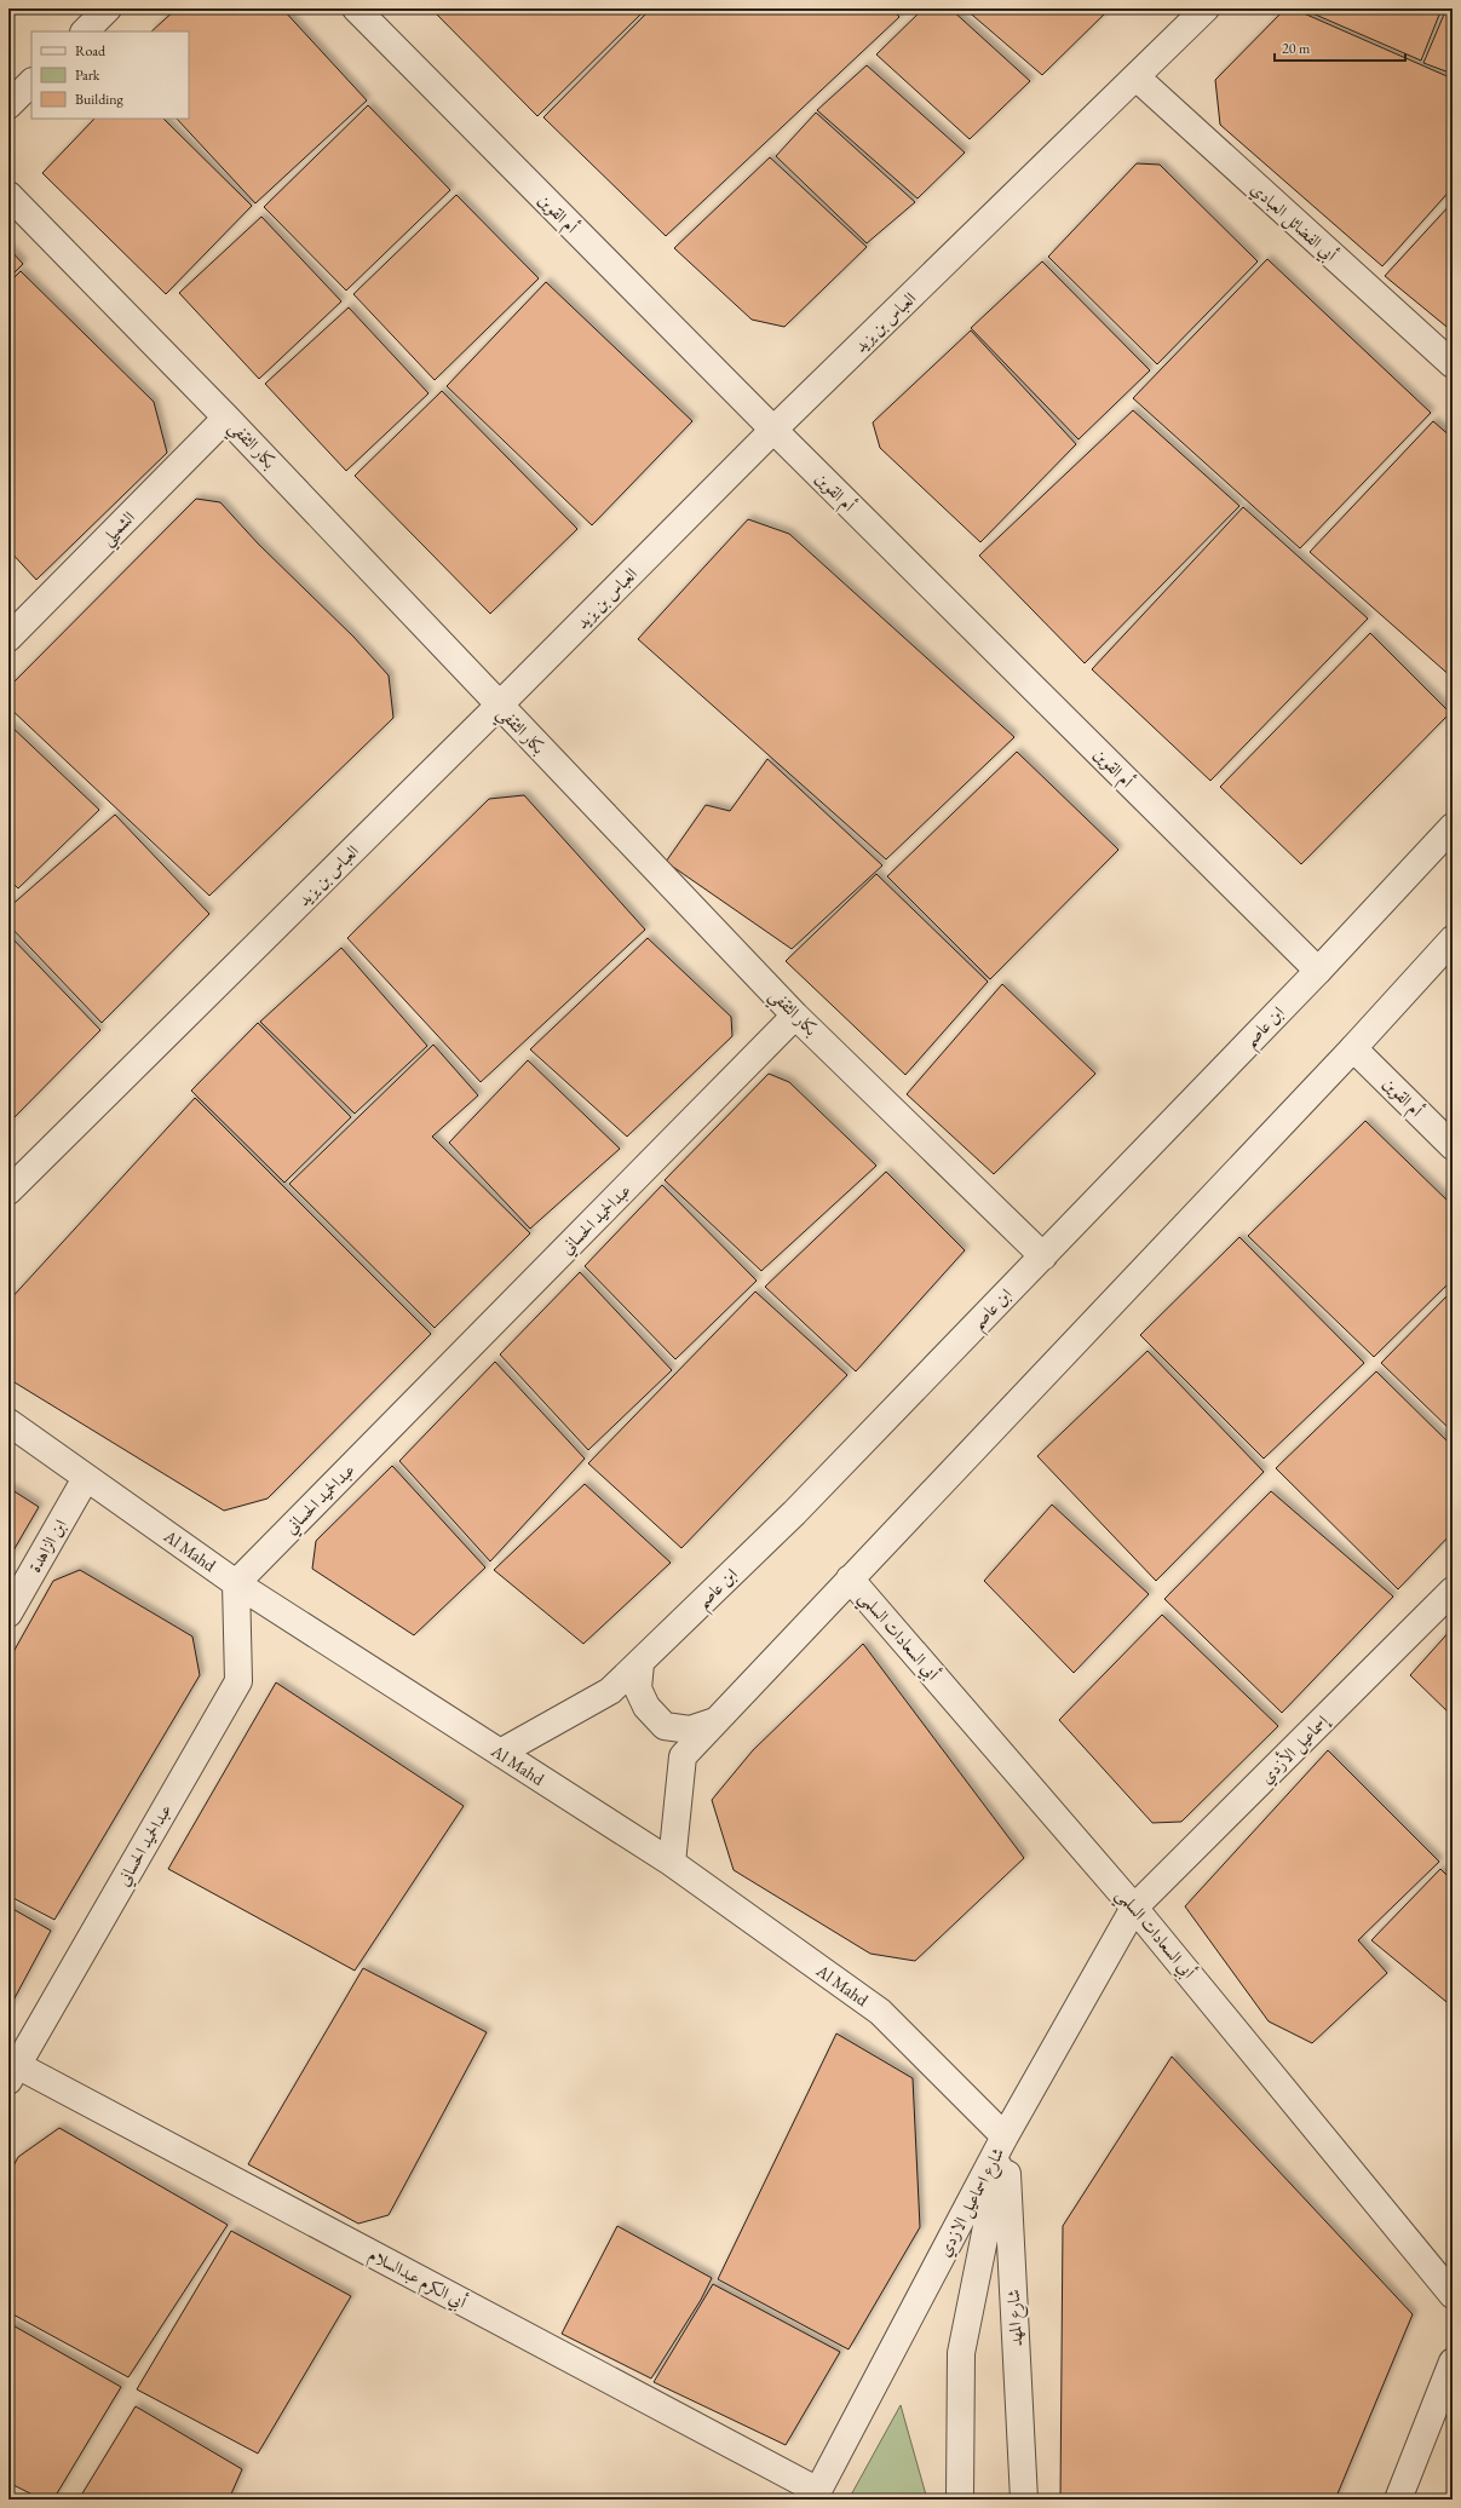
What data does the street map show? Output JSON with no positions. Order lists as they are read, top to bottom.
{
  "streets": {
    "street": [
      "أم القوين",
      "أبي الفضائل العبادي",
      "العباس بن يزيد",
      "بكار الثقفي",
      "الشميلي",
      "ابن عاصم",
      "عبدالحميد الحساني",
      "ابن الزاهدة",
      "Al Mahd",
      "أبي السعادات السلمي",
      "إسماعيل الأزدي",
      "شارع اسماعيل الازدي",
      "أبي الكرم عبدالسلام",
      "شارع المهد"
    ]
  },
  "crossings": [
    ["أم القوين", "العباس بن يزيد"],
    ["أم القوين", "ابن عاصم"],
    ["أبي الفضائل العبادي", "العباس بن يزيد"],
    ["العباس بن يزيد", "بكار الثقفي"],
    ["بكار الثقفي", "الشميلي"],
    ["بكار الثقفي", "ابن عاصم"],
    ["بكار الثقفي", "عبدالحميد الحساني"],
    ["ابن عاصم", "Al Mahd"],
    ["عبدالحميد الحساني", "Al Mahd"],
    ["عبدالحميد الحساني", "أبي الكرم عبدالسلام"],
    ["ابن الزاهدة", "Al Mahd"],
    ["Al Mahd", "شارع اسماعيل الازدي"],
    ["Al Mahd", "شارع المهد"],
    ["أبي السعادات السلمي", "إسماعيل الأزدي"],
    ["أبي السعادات السلمي", "شارع اسماعيل الازدي"],
    ["إسماعيل الأزدي", "شارع اسماعيل الازدي"],
    ["شارع اسماعيل الازدي", "أبي الكرم عبدالسلام"],
    ["شارع اسماعيل الازدي", "شارع المهد"]
  ],
  "legend": ["Road", "Park", "Building"],
  "scale_bar": "20 m"
}
